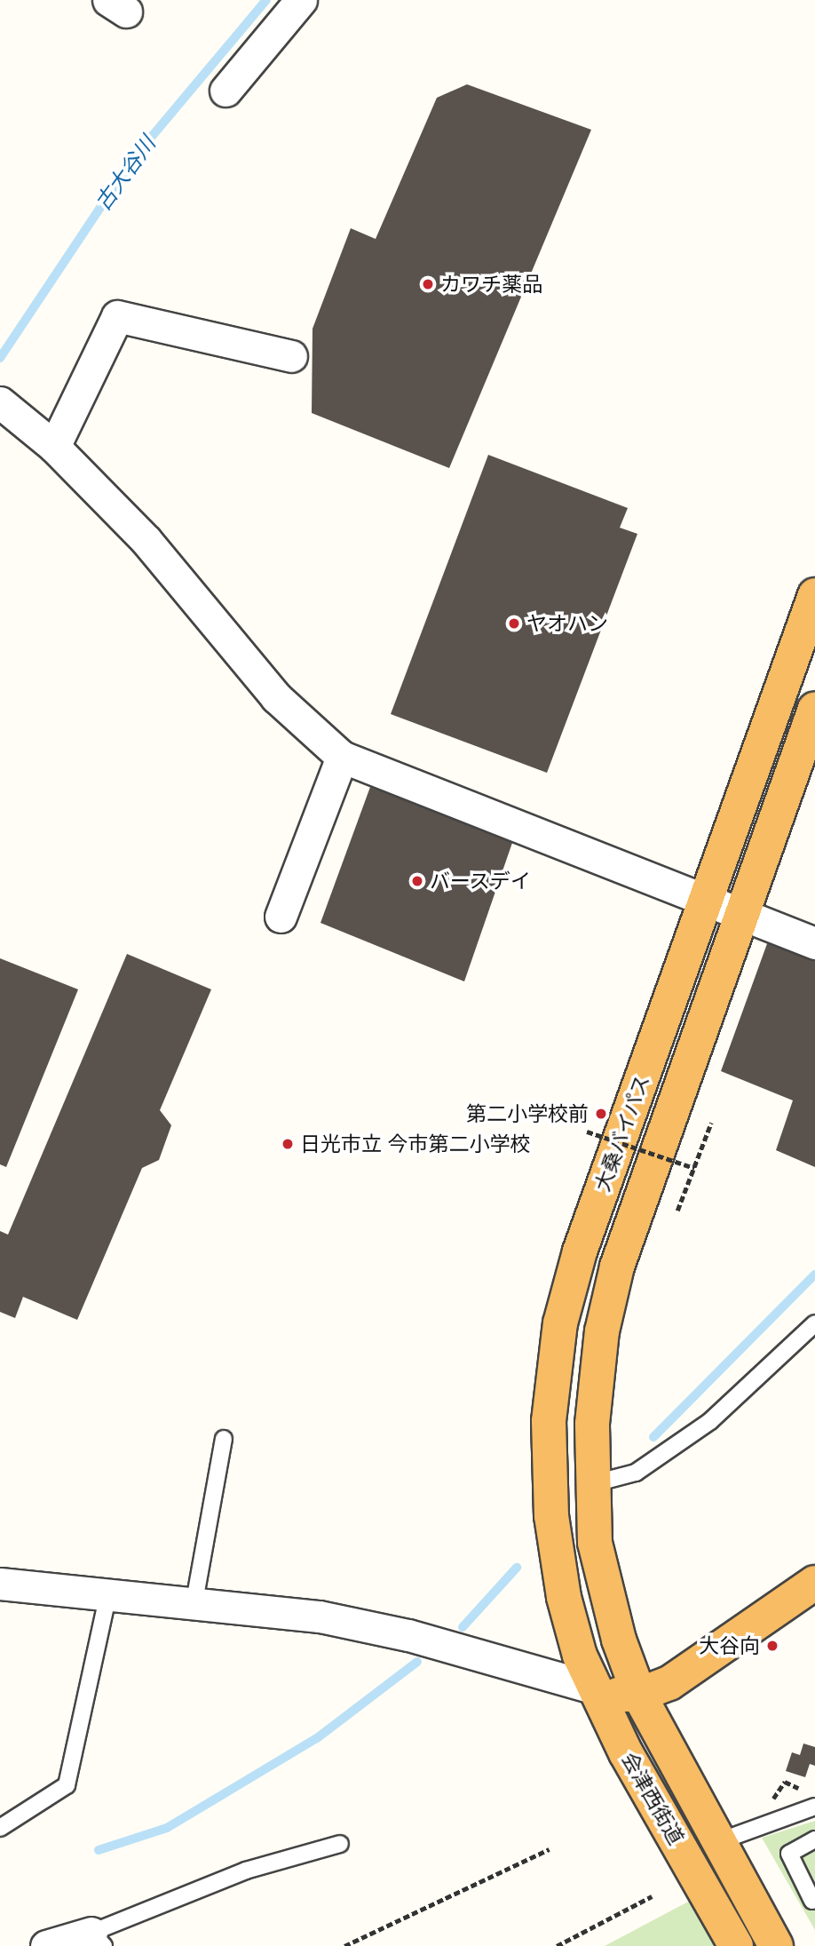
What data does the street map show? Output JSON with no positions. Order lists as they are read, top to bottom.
{
  "streets": {
    "highway": ["大桑バイパス", "会津西街道"]
  },
  "crossings": [
    ["大桑バイパス", "会津西街道"]
  ],
  "water": ["古大谷川"],
  "places": [
    "カワチ薬品",
    "ヤオハン",
    "バースデイ",
    "第二小学校前",
    "日光市立 今市第二小学校",
    "大谷向"
  ]
}
